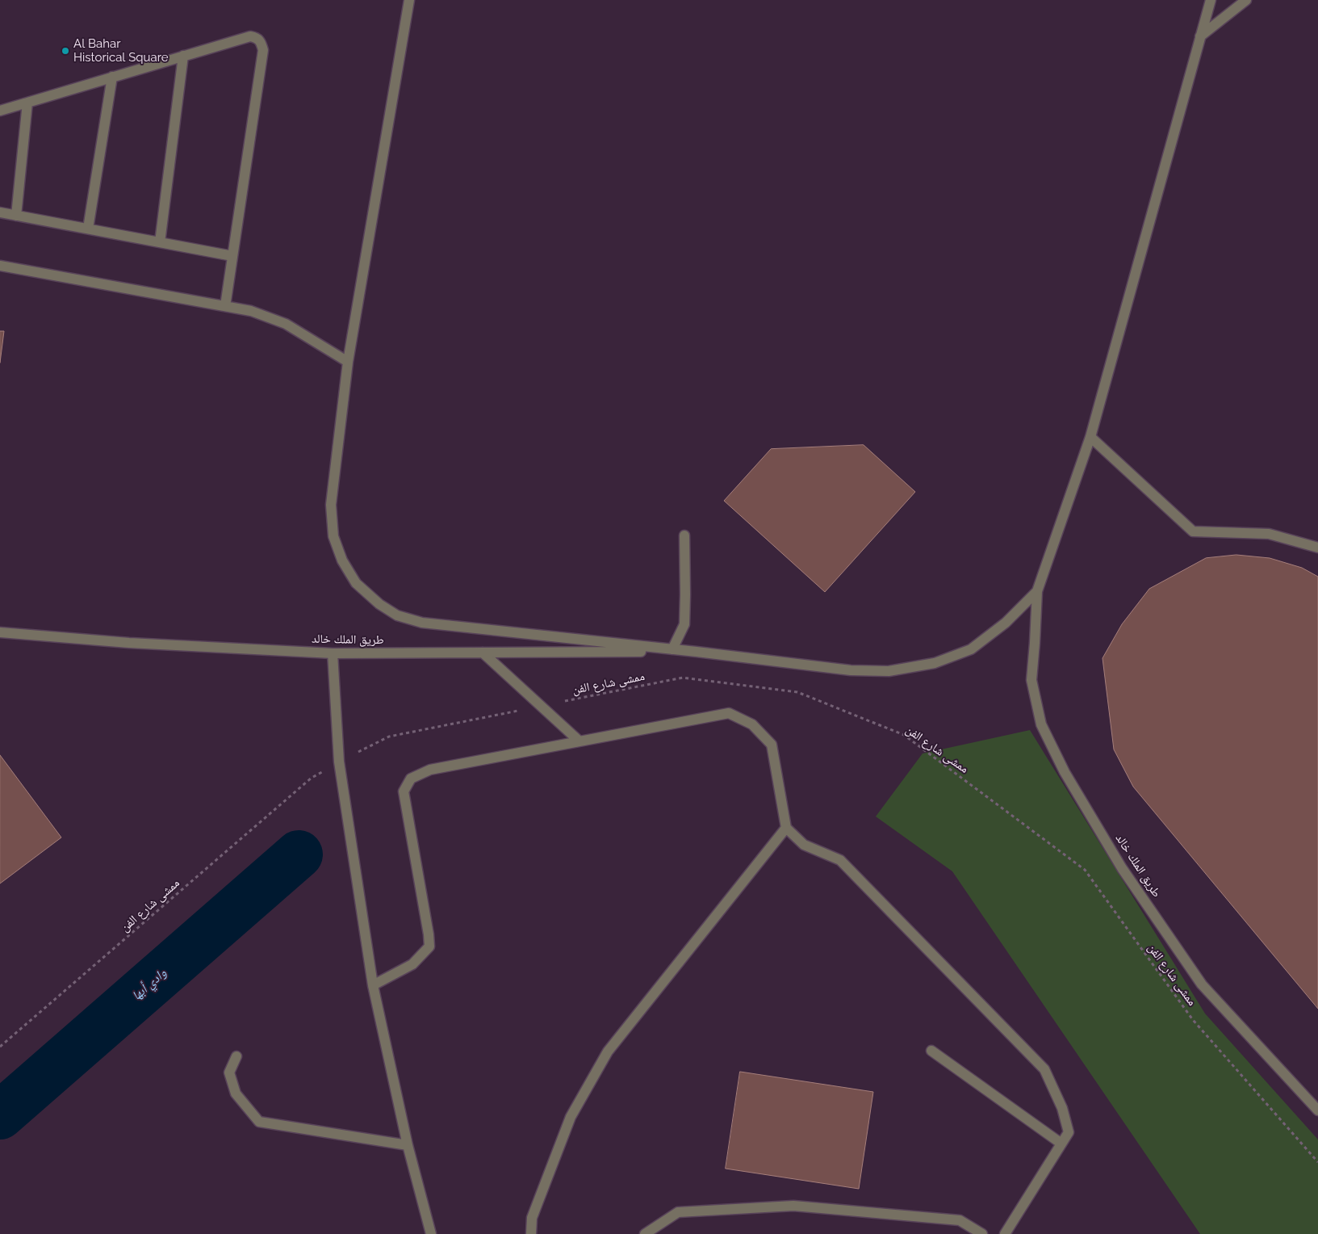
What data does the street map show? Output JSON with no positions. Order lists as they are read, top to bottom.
{
  "streets": {
    "street": ["طريق الملك خالد"],
    "path": ["ممشى شارع الفن"]
  },
  "water": ["وادي أبها"],
  "places": ["Al Bahar Historical Square"]
}
